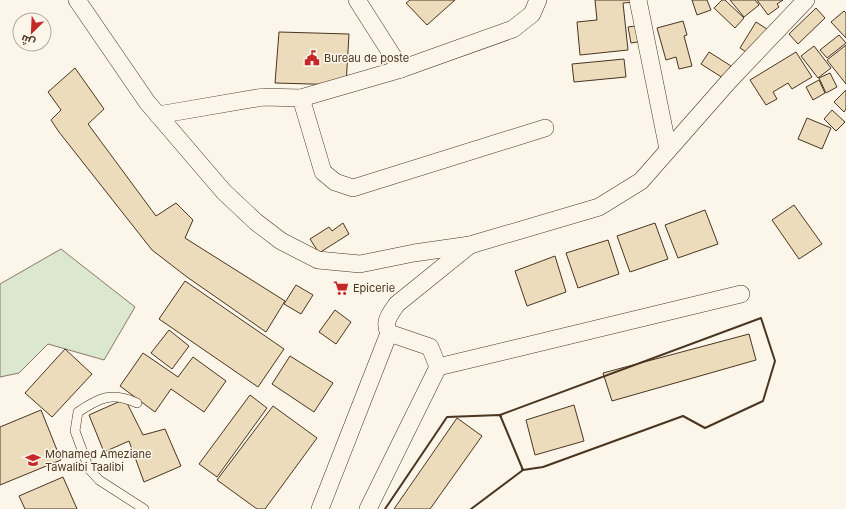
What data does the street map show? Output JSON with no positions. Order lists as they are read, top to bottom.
{
  "places": {
    "public building": ["Bureau de poste"],
    "supermarket": ["Epicerie"],
    "school or university": ["Mohamed Ameziane Tawalibi Taalibi"]
  },
  "north": "bottom left"
}
